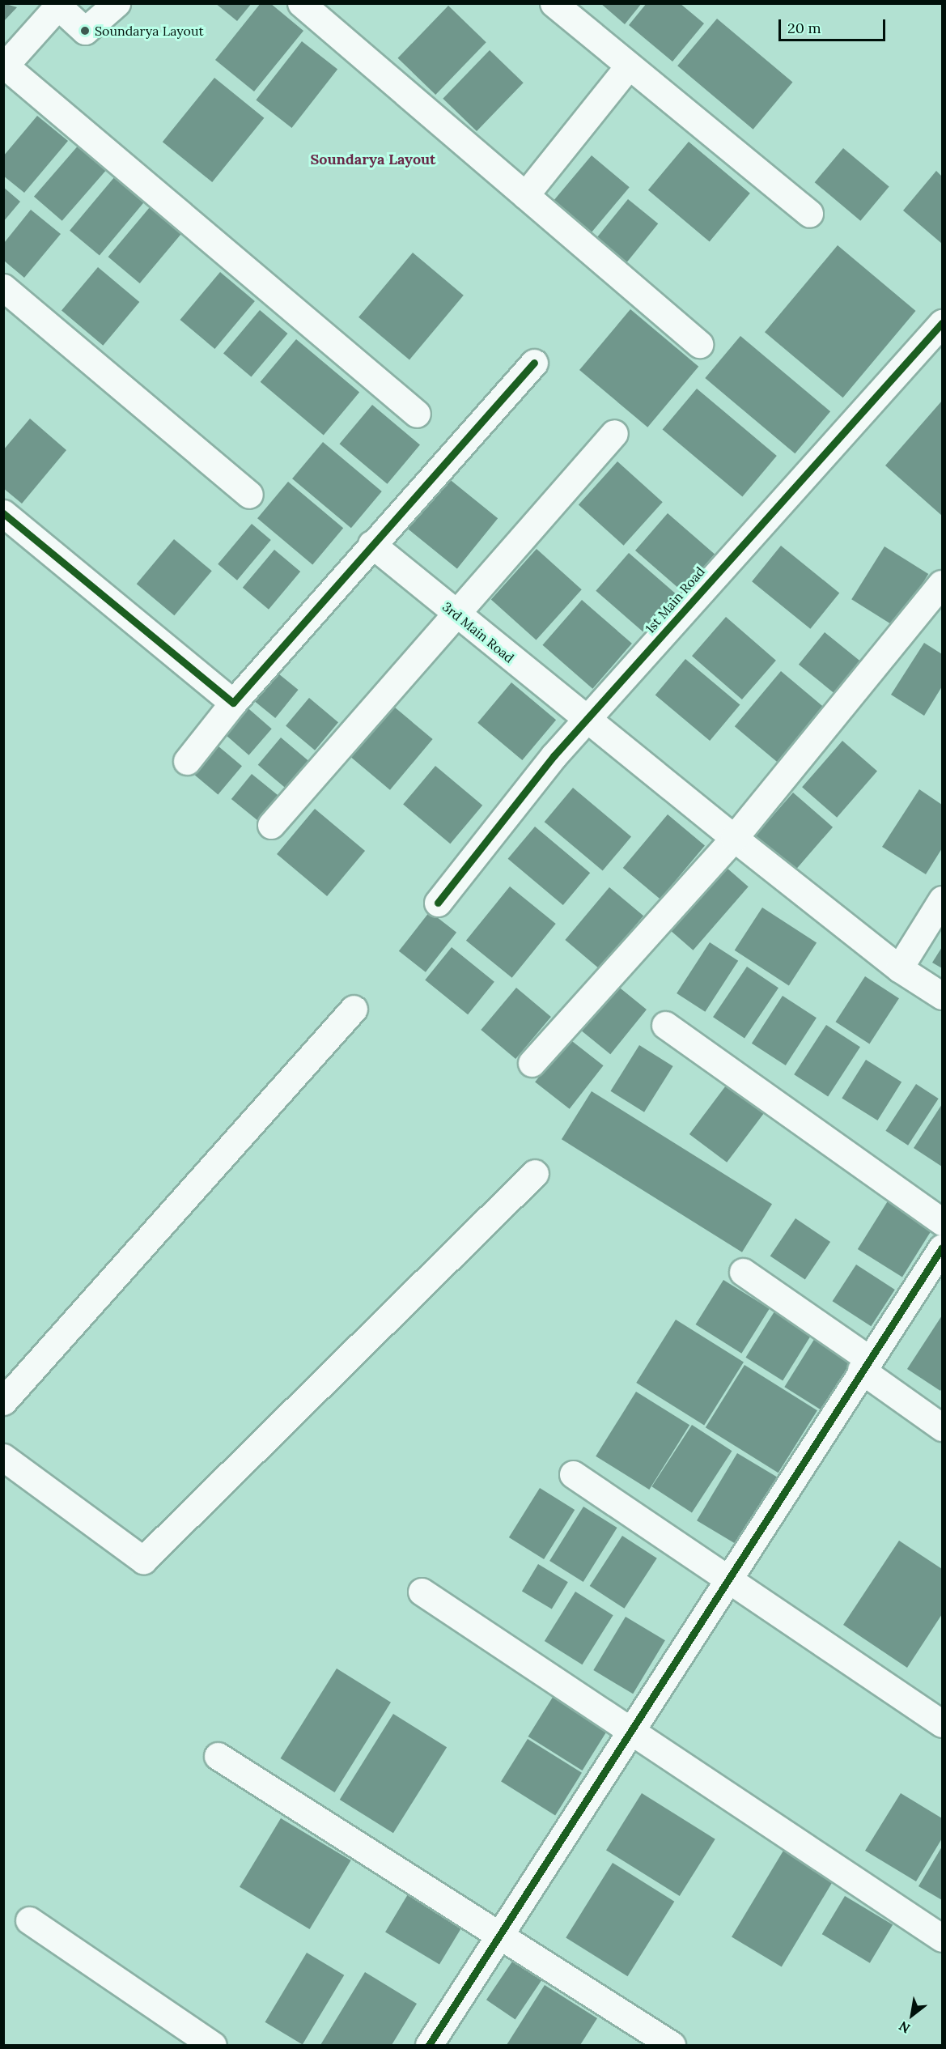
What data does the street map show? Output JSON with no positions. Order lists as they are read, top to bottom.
{
  "streets": {
    "street": ["1st Main Road", "3rd Main Road"]
  },
  "crossings": [
    ["1st Main Road", "3rd Main Road"]
  ],
  "districts": ["Soundarya Layout"],
  "places": ["Soundarya Layout"],
  "scale_bar": "20 m",
  "north": "bottom left"
}
